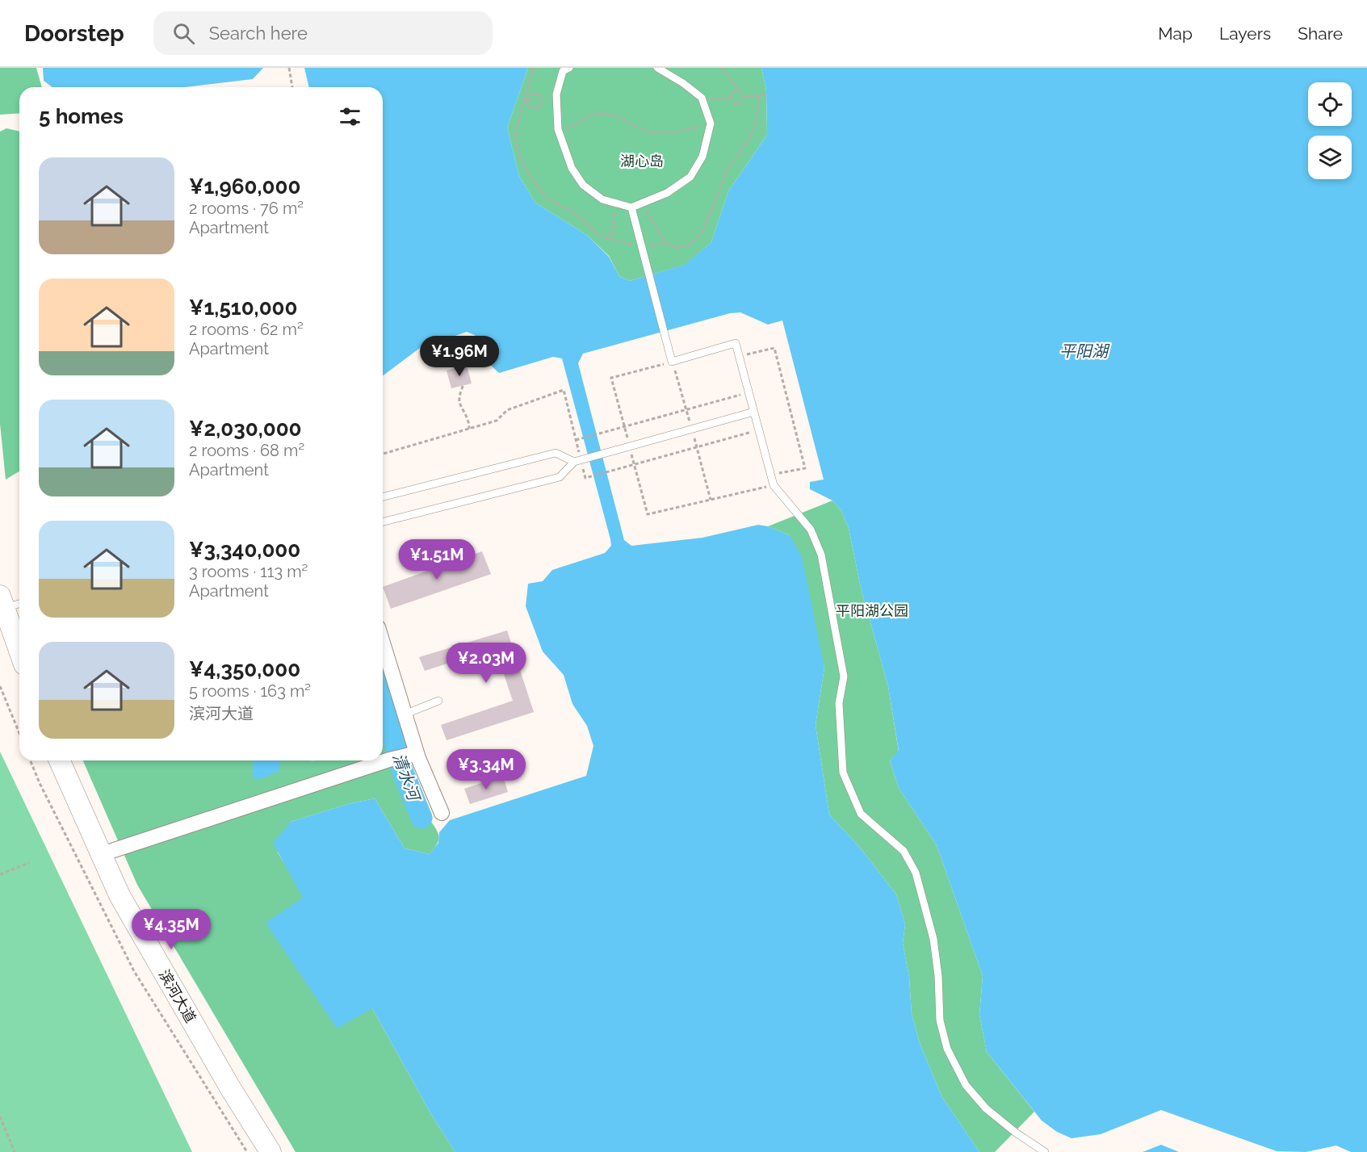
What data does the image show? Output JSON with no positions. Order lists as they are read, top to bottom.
{
  "streets": {
    "main road": ["滨河大道"]
  },
  "water": ["平阳湖", "清水河"],
  "parks": ["湖心岛", "平阳湖公园"],
  "page": {
    "header": "Doorstep",
    "search": "Search here",
    "nav": ["Map", "Layers", "Share"],
    "heading": "5 homes",
    "list": [
      {
        "name": "¥1,960,000",
        "note": "2 rooms · 76 m² · Apartment"
      },
      {
        "name": "¥1,510,000",
        "note": "2 rooms · 62 m² · Apartment"
      },
      {
        "name": "¥2,030,000",
        "note": "2 rooms · 68 m² · Apartment"
      },
      {
        "name": "¥3,340,000",
        "note": "3 rooms · 113 m² · Apartment"
      },
      {
        "name": "¥4,350,000",
        "note": "5 rooms · 163 m² · 滨河大道"
      }
    ],
    "price": [
      "¥1.96M",
      "¥1.51M",
      "¥2.03M",
      "¥3.34M",
      "¥4.35M"
    ]
  }
}
